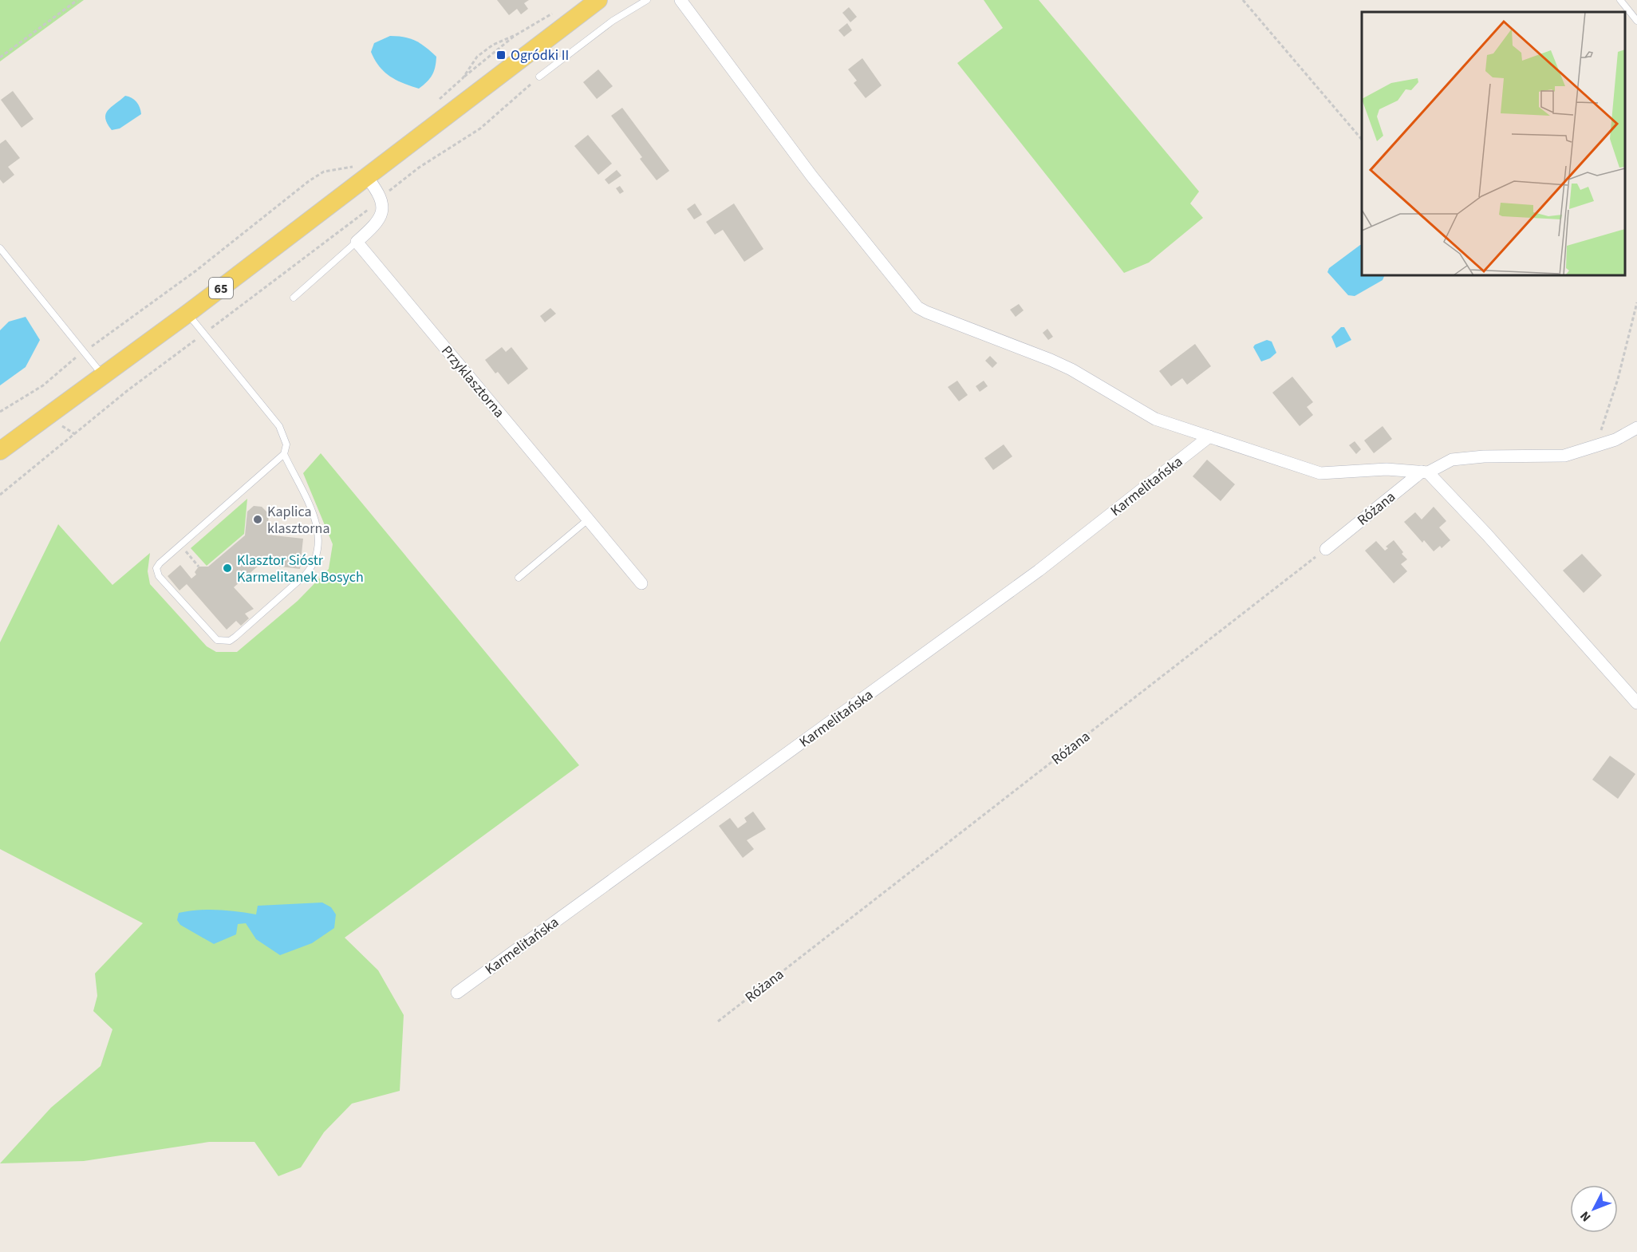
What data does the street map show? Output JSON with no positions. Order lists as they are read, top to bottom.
{
  "streets": {
    "main road": ["65"],
    "street": ["Przyklasztorna", "Karmelitańska", "Różana"]
  },
  "places": {
    "transit": ["Ogródki II"],
    "other": ["Kaplica klasztorna", "Klasztor Sióstr Karmelitanek Bosych"]
  },
  "north": "bottom left"
}
